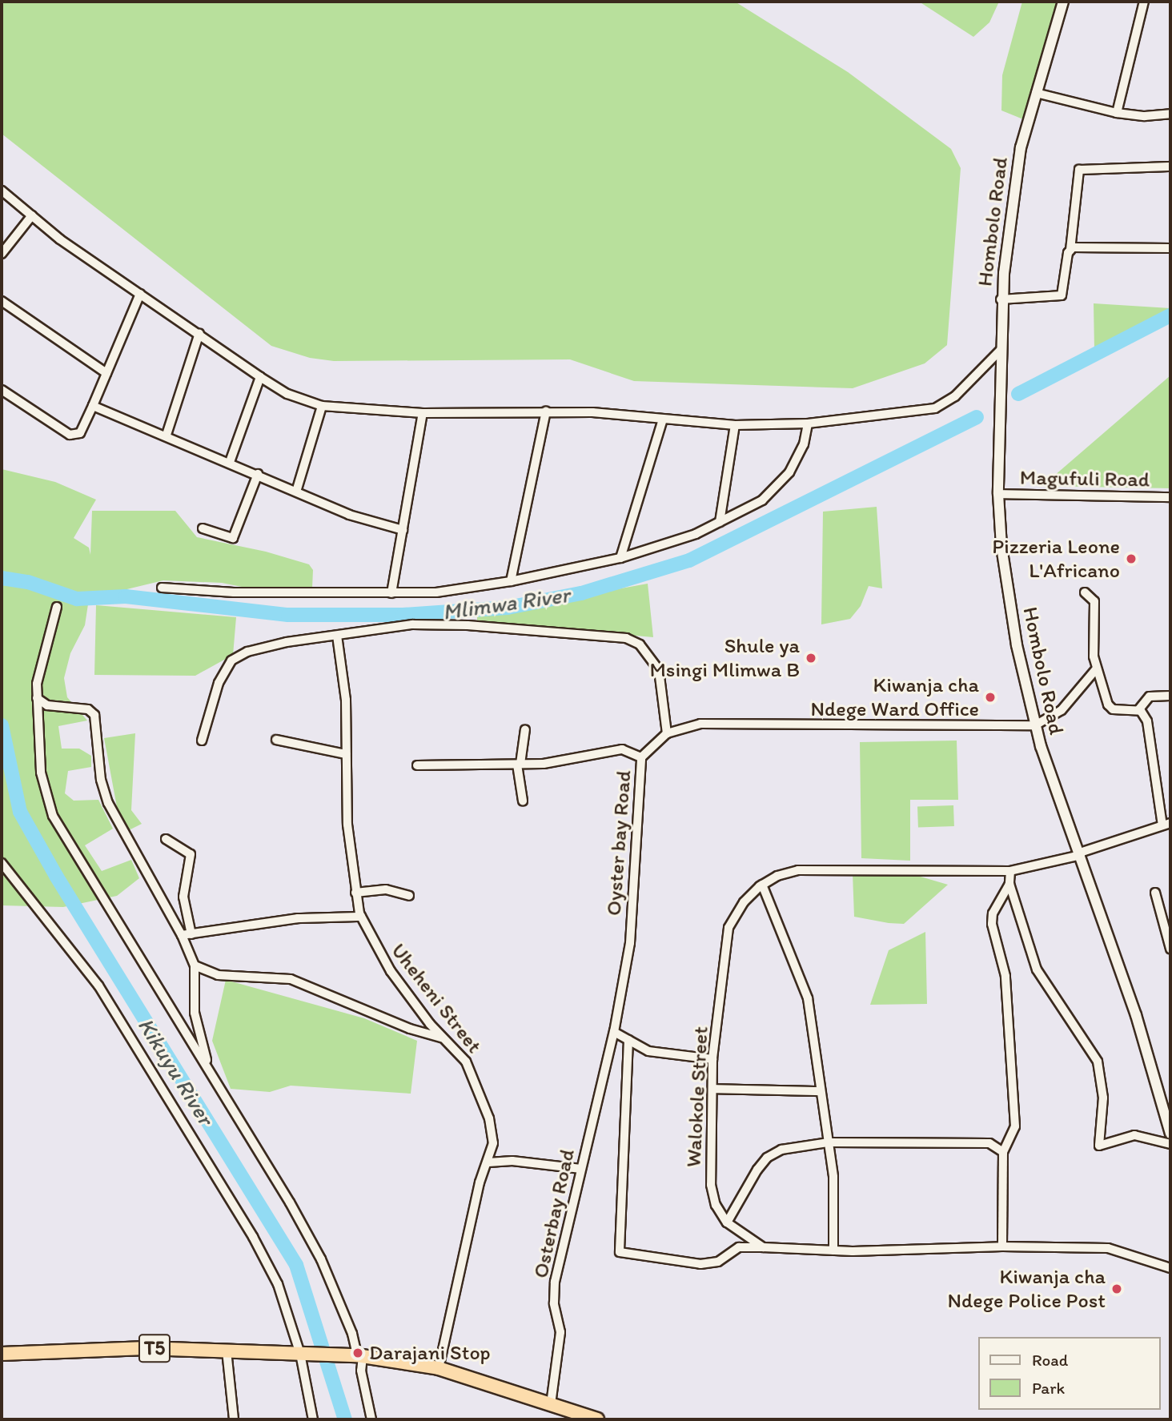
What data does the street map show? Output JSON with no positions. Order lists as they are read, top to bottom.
{
  "streets": {
    "highway": ["T5"],
    "street": [
      "Hombolo Road",
      "Magufuli Road",
      "Oyster bay Road",
      "Uheheni Street",
      "Walokole Street",
      "Osterbay Road"
    ]
  },
  "crossings": [
    ["Hombolo Road", "Magufuli Road"],
    ["Hombolo Road", "Oyster bay Road"],
    ["Hombolo Road", "Walokole Street"],
    ["Oyster bay Road", "Osterbay Road"],
    ["Uheheni Street", "T5"],
    ["Osterbay Road", "T5"]
  ],
  "water": ["Mlimwa River", "Kikuyu River"],
  "places": [
    "Pizzeria Leone L'Africano",
    "Shule ya Msingi Mlimwa B",
    "Kiwanja cha Ndege Ward Office",
    "Kiwanja cha Ndege Police Post",
    "Darajani Stop"
  ],
  "legend": ["Road", "Park"]
}
